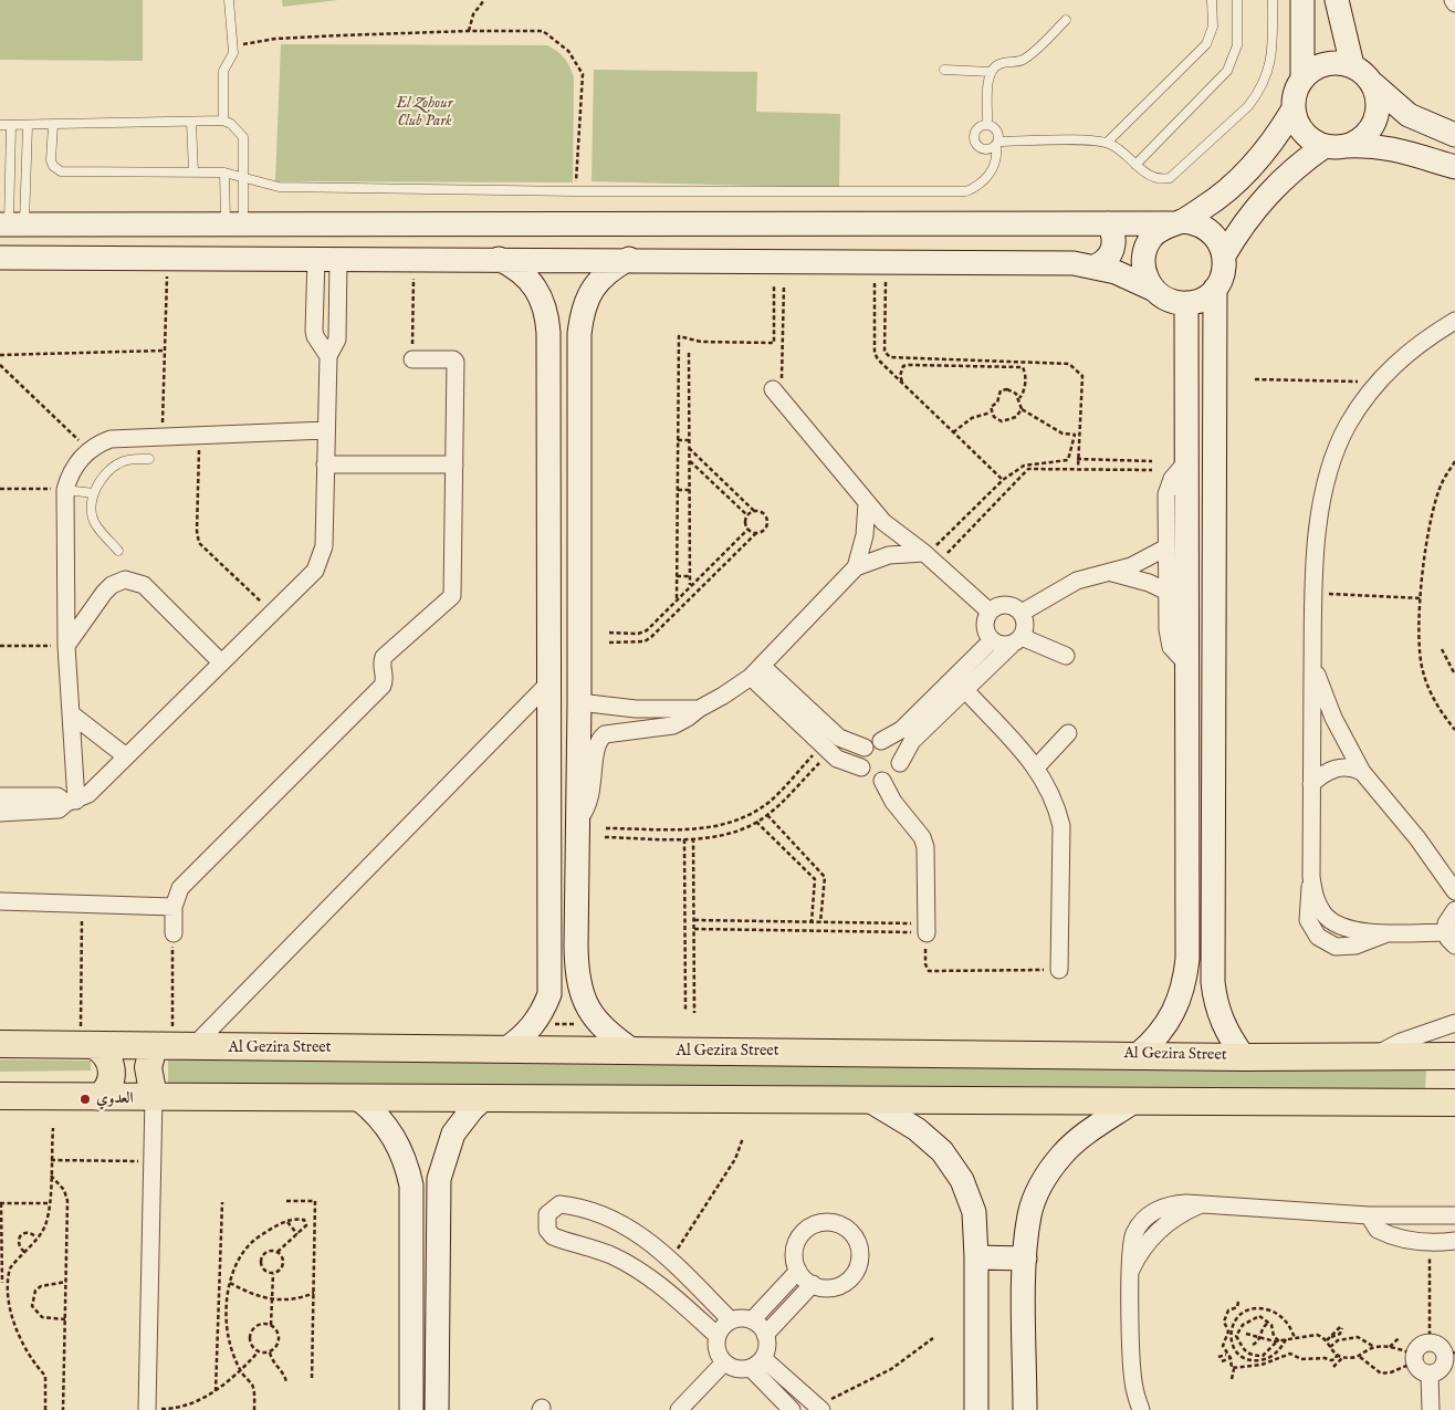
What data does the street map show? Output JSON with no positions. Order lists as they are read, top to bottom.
{
  "streets": {
    "main road": ["Al Gezira Street"]
  },
  "parks": ["El Zohour Club Park"],
  "places": ["العدوي"]
}
